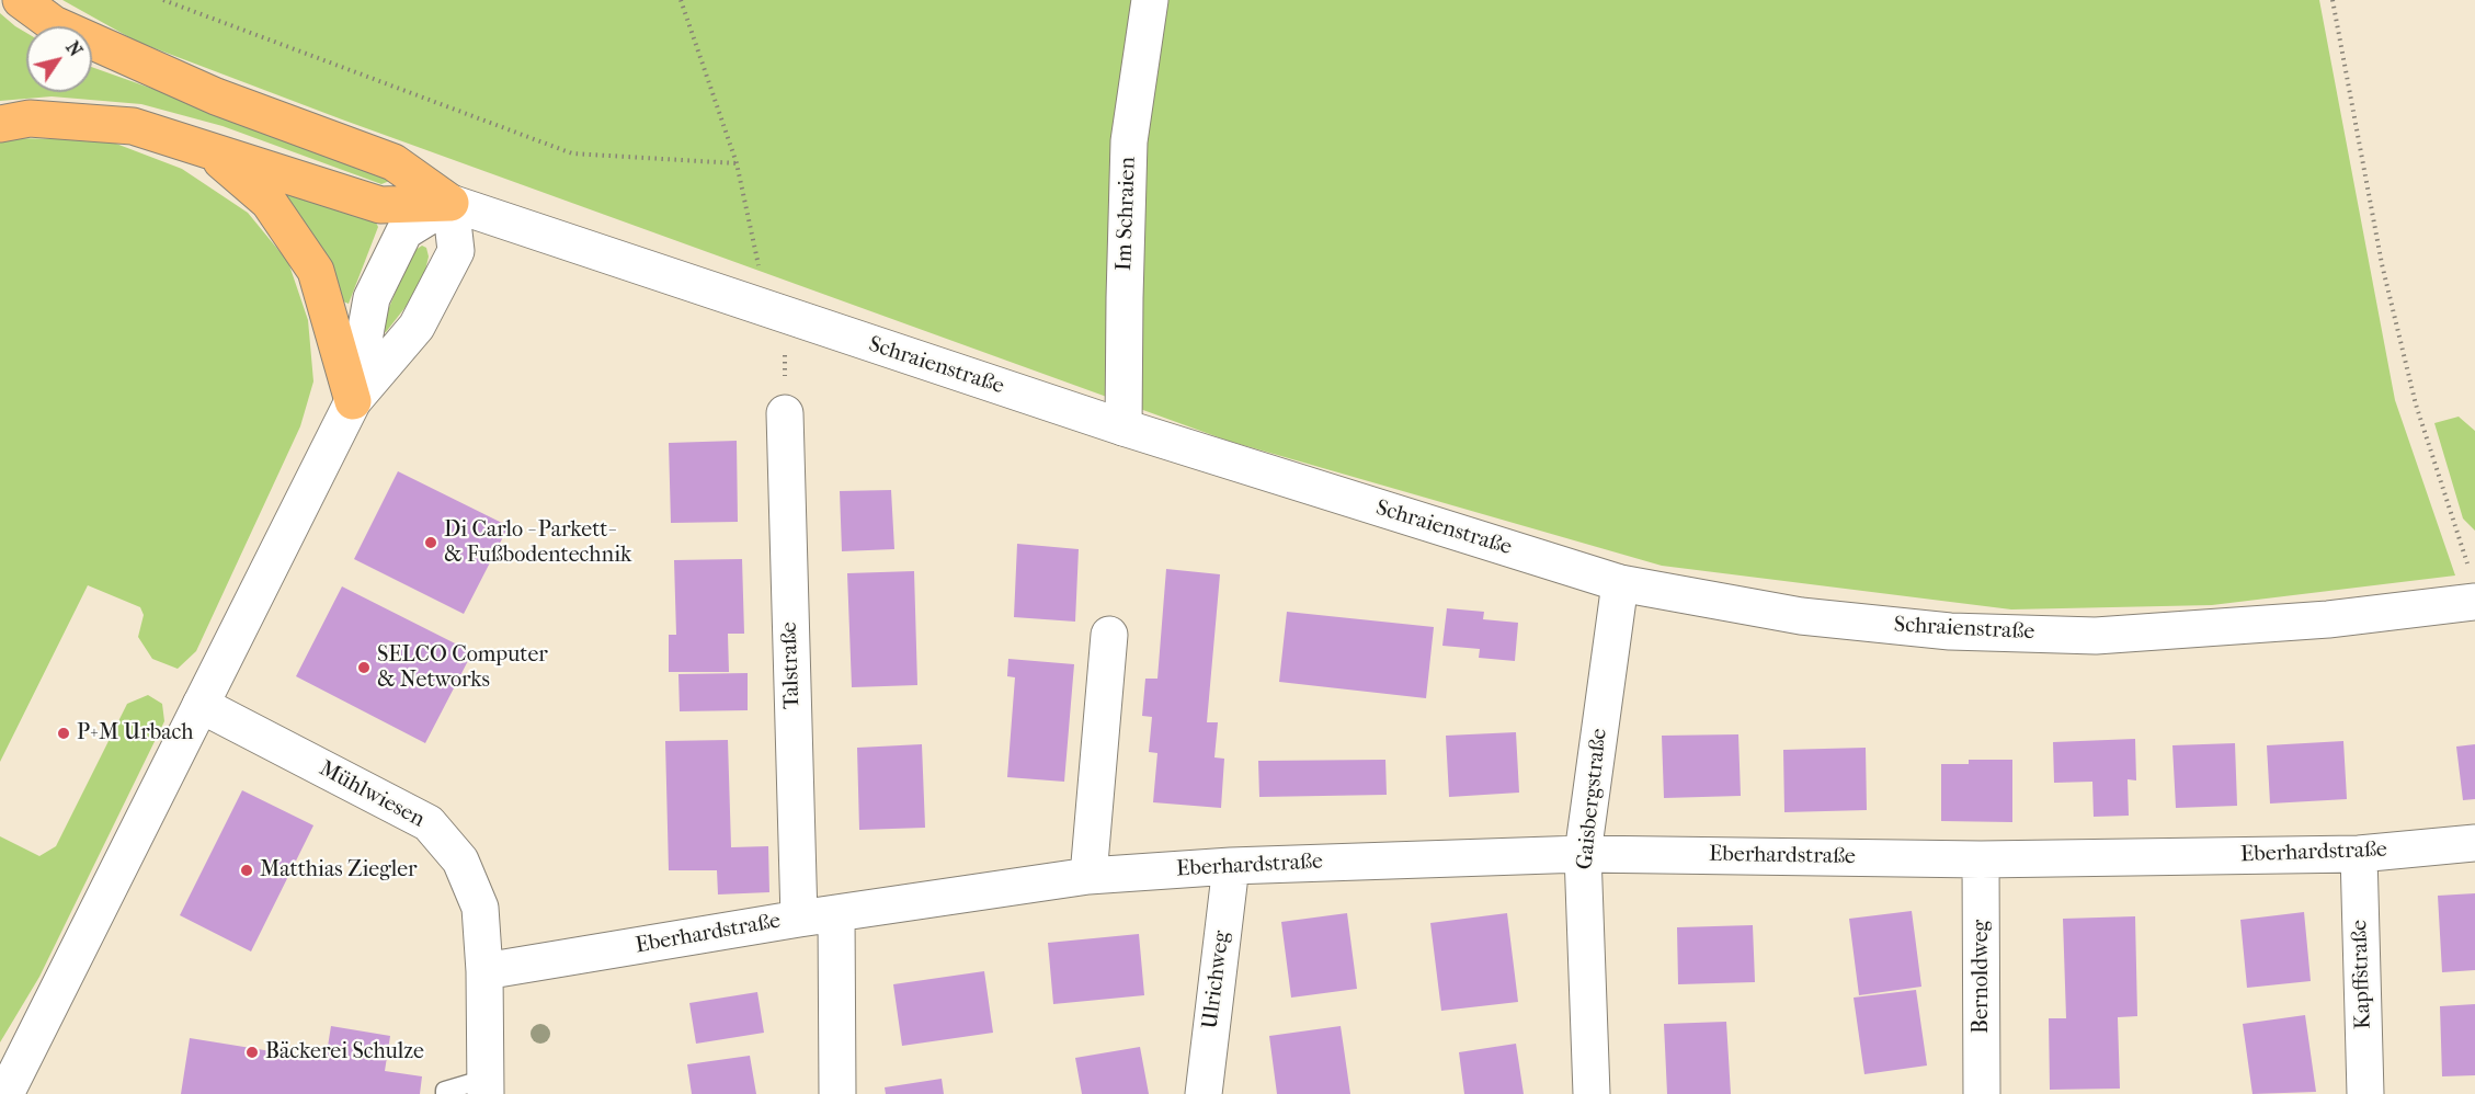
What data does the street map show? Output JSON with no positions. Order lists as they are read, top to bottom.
{
  "streets": {
    "street": [
      "Im Schraien",
      "Schraienstraße",
      "Talstraße",
      "Mühlwiesen",
      "Gaisbergstraße",
      "Eberhardstraße",
      "Kapffstraße",
      "Bernoldweg",
      "Ulrichweg"
    ]
  },
  "crossings": [
    ["Im Schraien", "Schraienstraße"],
    ["Schraienstraße", "Gaisbergstraße"],
    ["Talstraße", "Eberhardstraße"],
    ["Mühlwiesen", "Eberhardstraße"],
    ["Gaisbergstraße", "Eberhardstraße"],
    ["Eberhardstraße", "Kapffstraße"],
    ["Eberhardstraße", "Bernoldweg"],
    ["Eberhardstraße", "Ulrichweg"]
  ],
  "places": [
    "Di Carlo - Parkett- & Fußbodentechnik",
    "SELCO Computer & Networks",
    "P+M Urbach",
    "Matthias Ziegler",
    "Bäckerei Schulze"
  ],
  "north": "top right"
}
